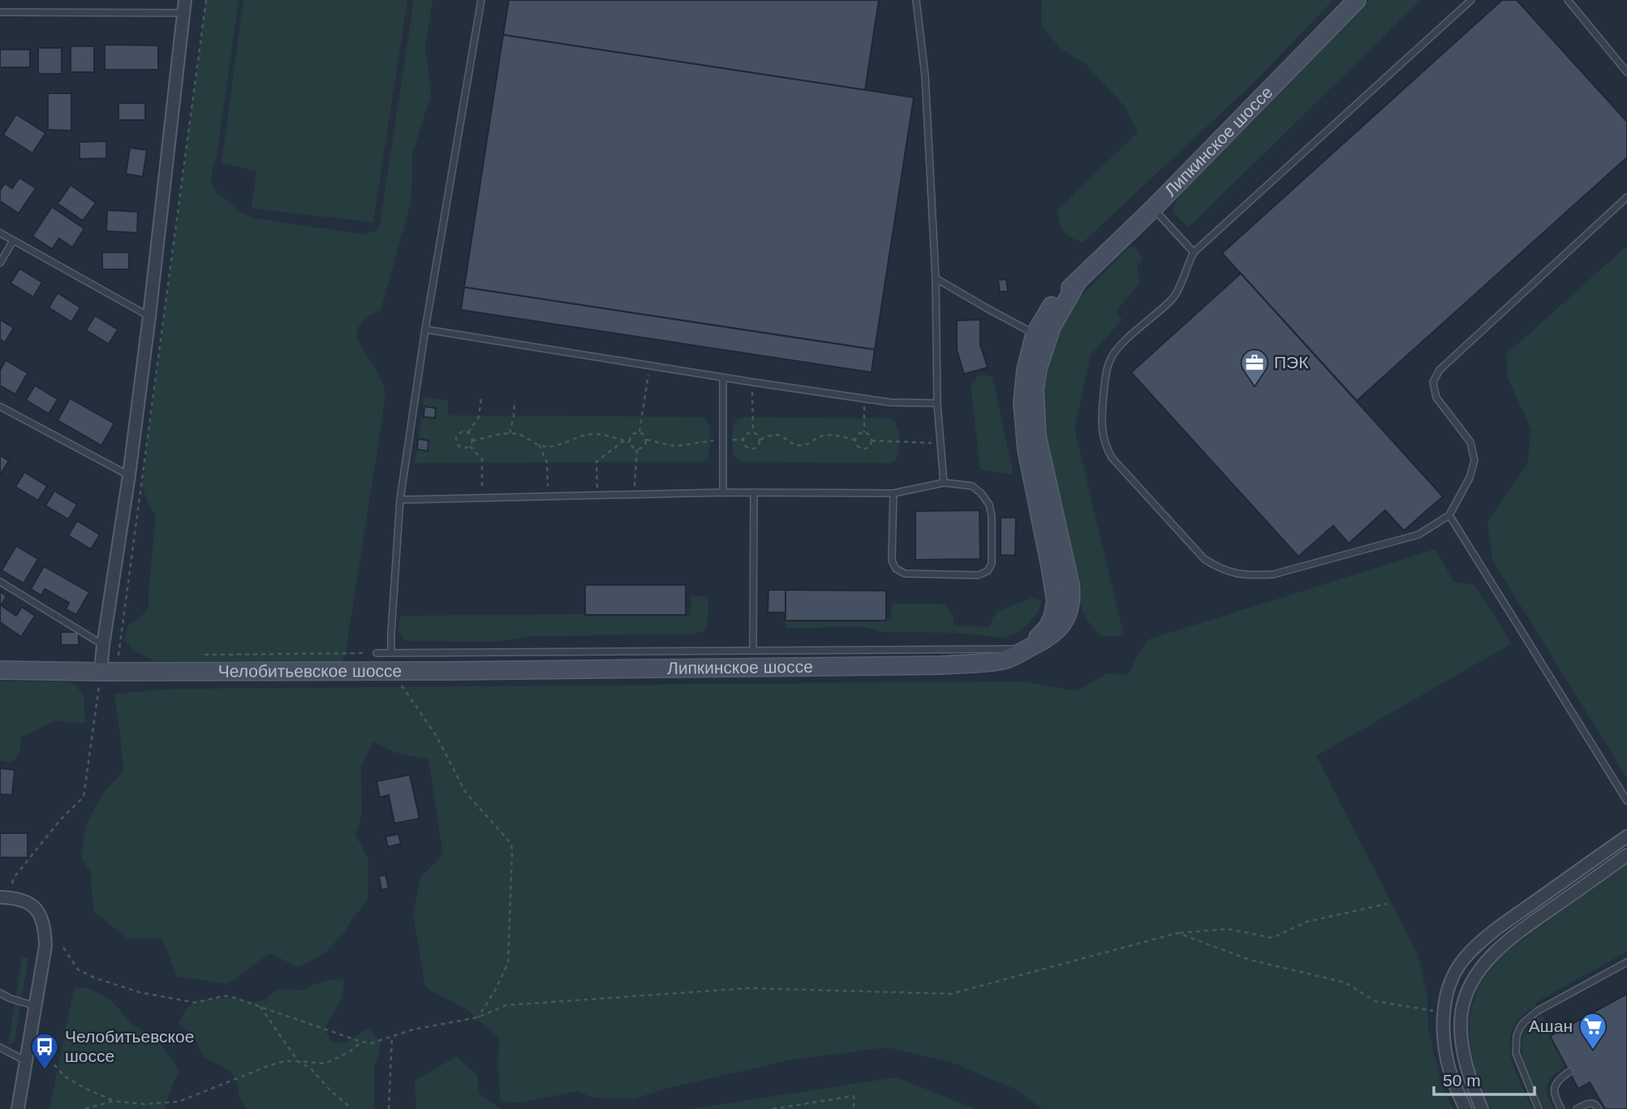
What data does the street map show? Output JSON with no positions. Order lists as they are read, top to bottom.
{
  "streets": {
    "street": ["Липкинское шоссе", "Челобитьевское шоссе"]
  },
  "crossings": [
    ["Липкинское шоссе", "Челобитьевское шоссе"]
  ],
  "places": {
    "office": ["ПЭК"],
    "supermarket": ["Ашан"],
    "bus stop": ["Челобитьевское шоссе"]
  },
  "scale_bar": "50 m"
}
